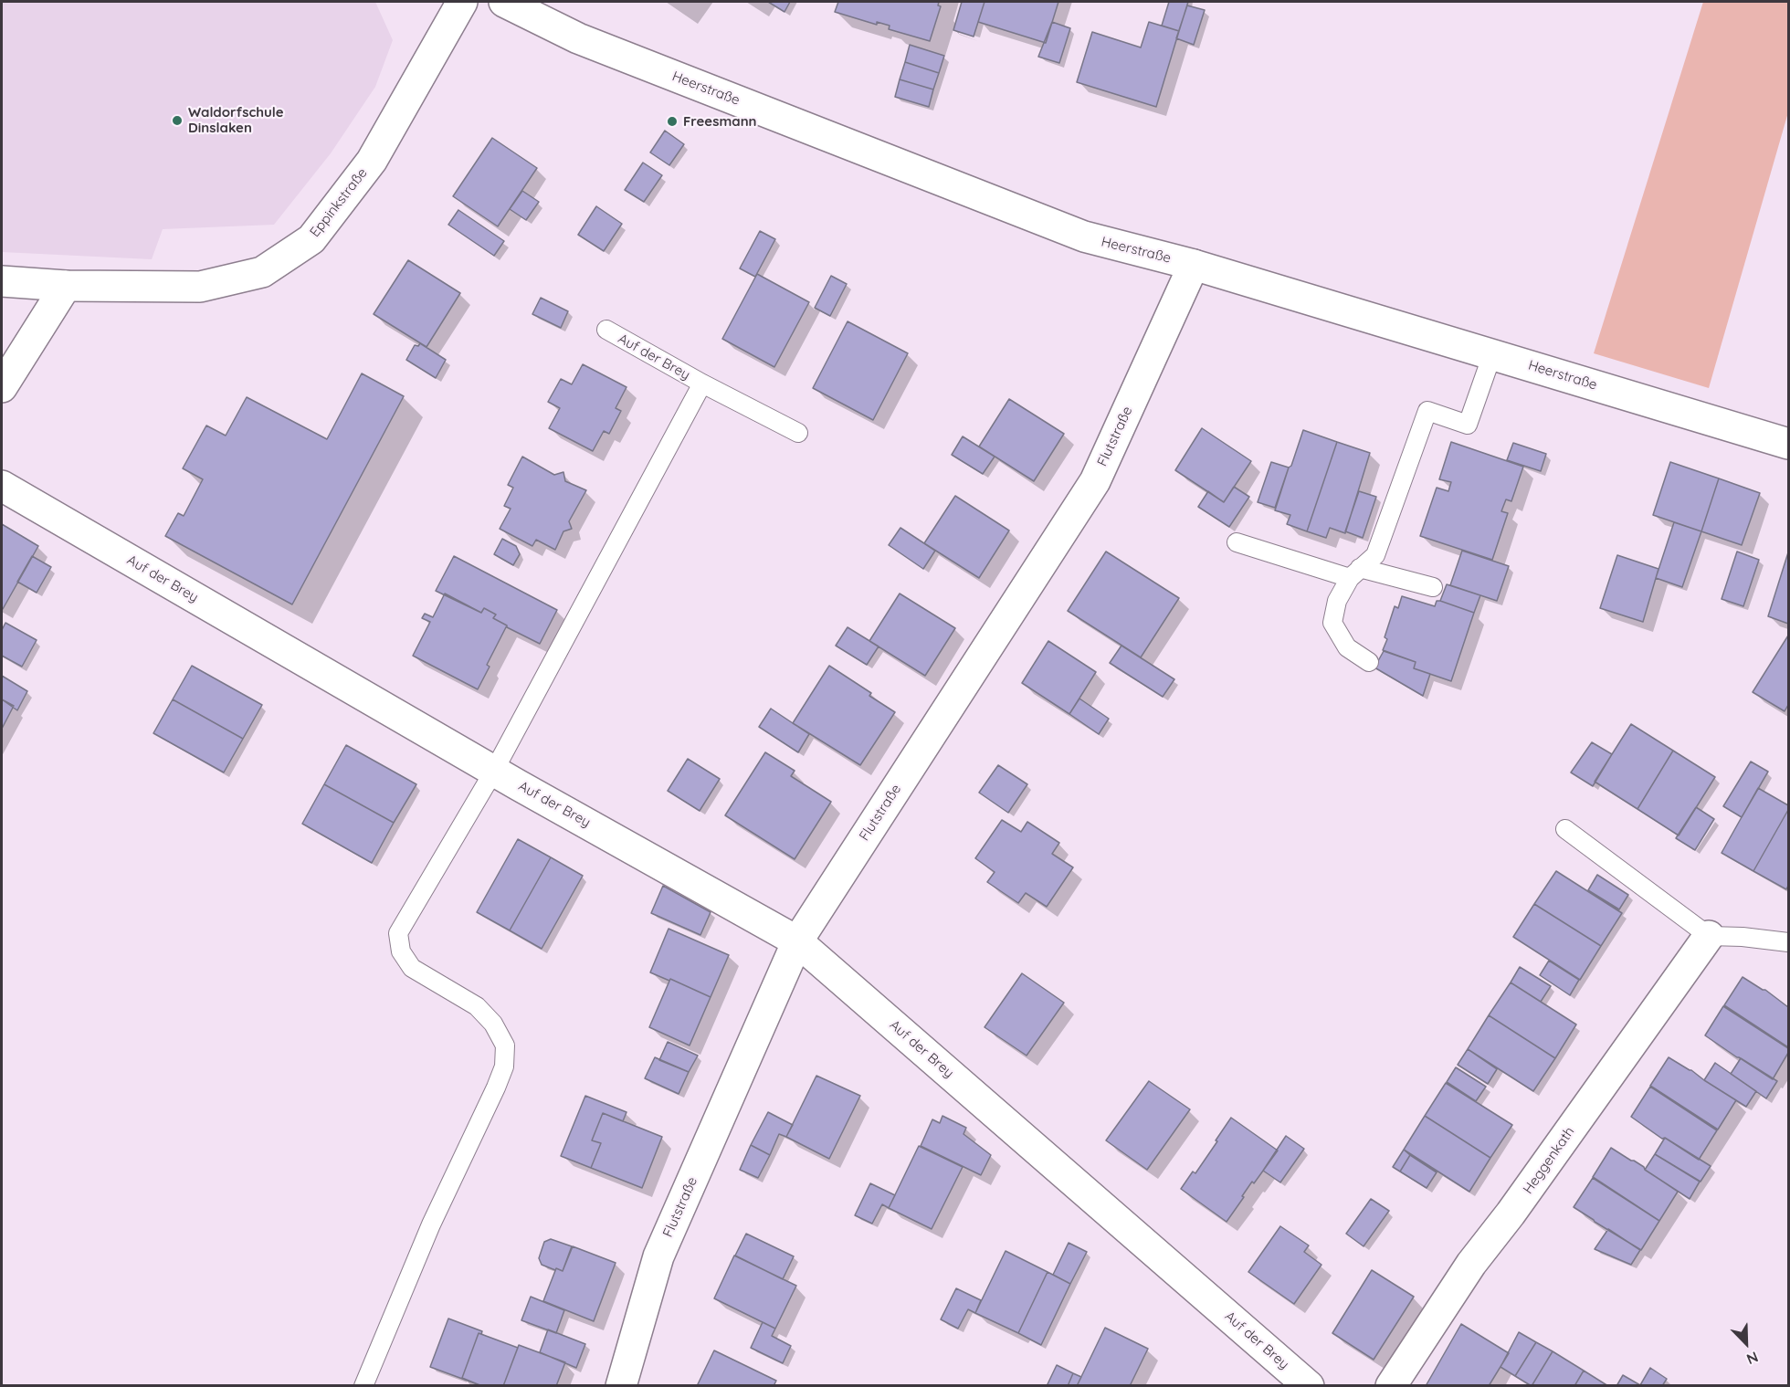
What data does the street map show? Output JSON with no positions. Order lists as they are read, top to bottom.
{
  "streets": {
    "street": [
      "Heerstraße",
      "Eppinkstraße",
      "Auf der Brey",
      "Flutstraße",
      "Heggenkath"
    ]
  },
  "crossings": [
    ["Heerstraße", "Flutstraße"],
    ["Auf der Brey", "Flutstraße"]
  ],
  "places": ["Waldorfschule Dinslaken", "Freesmann"],
  "north": "bottom right"
}
